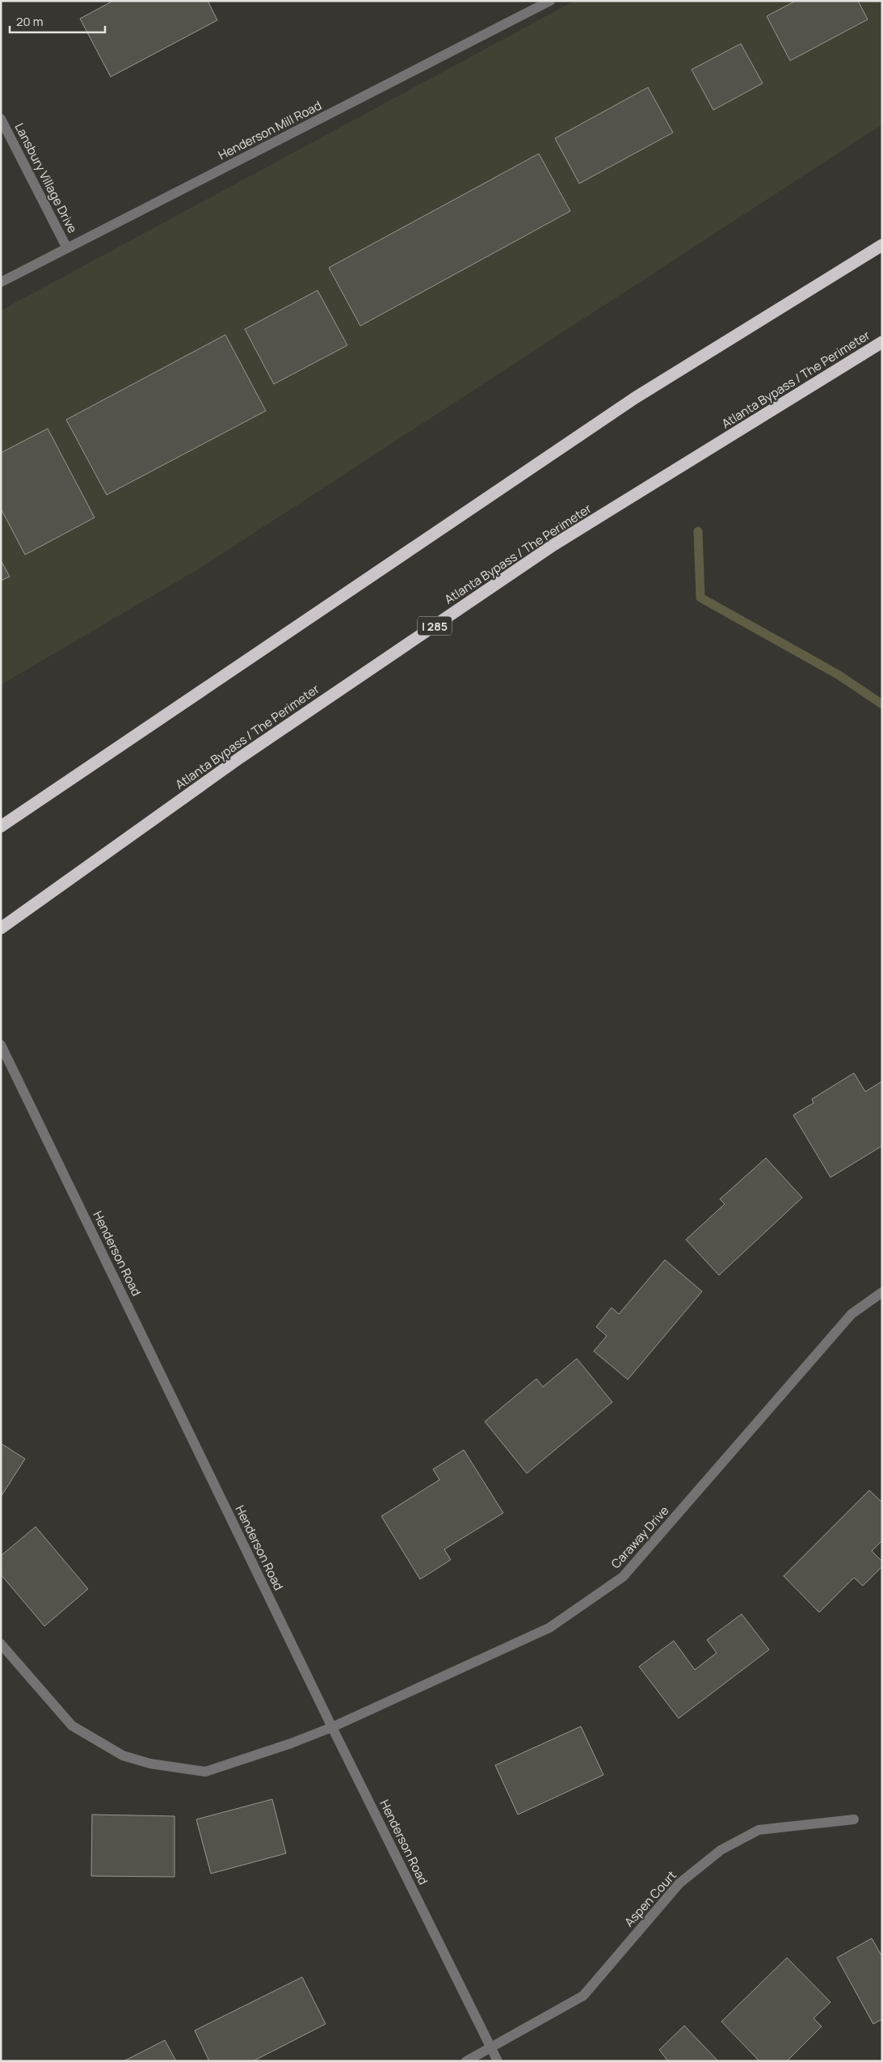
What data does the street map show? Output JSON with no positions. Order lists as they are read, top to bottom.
{
  "streets": {
    "highway": ["Atlanta Bypass / The Perimeter", "I 285"],
    "street": [
      "Henderson Mill Road",
      "Lansbury Village Drive",
      "Henderson Road",
      "Caraway Drive",
      "Aspen Court"
    ]
  },
  "crossings": [
    ["Henderson Mill Road", "Lansbury Village Drive"],
    ["Henderson Road", "Caraway Drive"],
    ["Henderson Road", "Aspen Court"]
  ],
  "scale_bar": "20 m"
}
